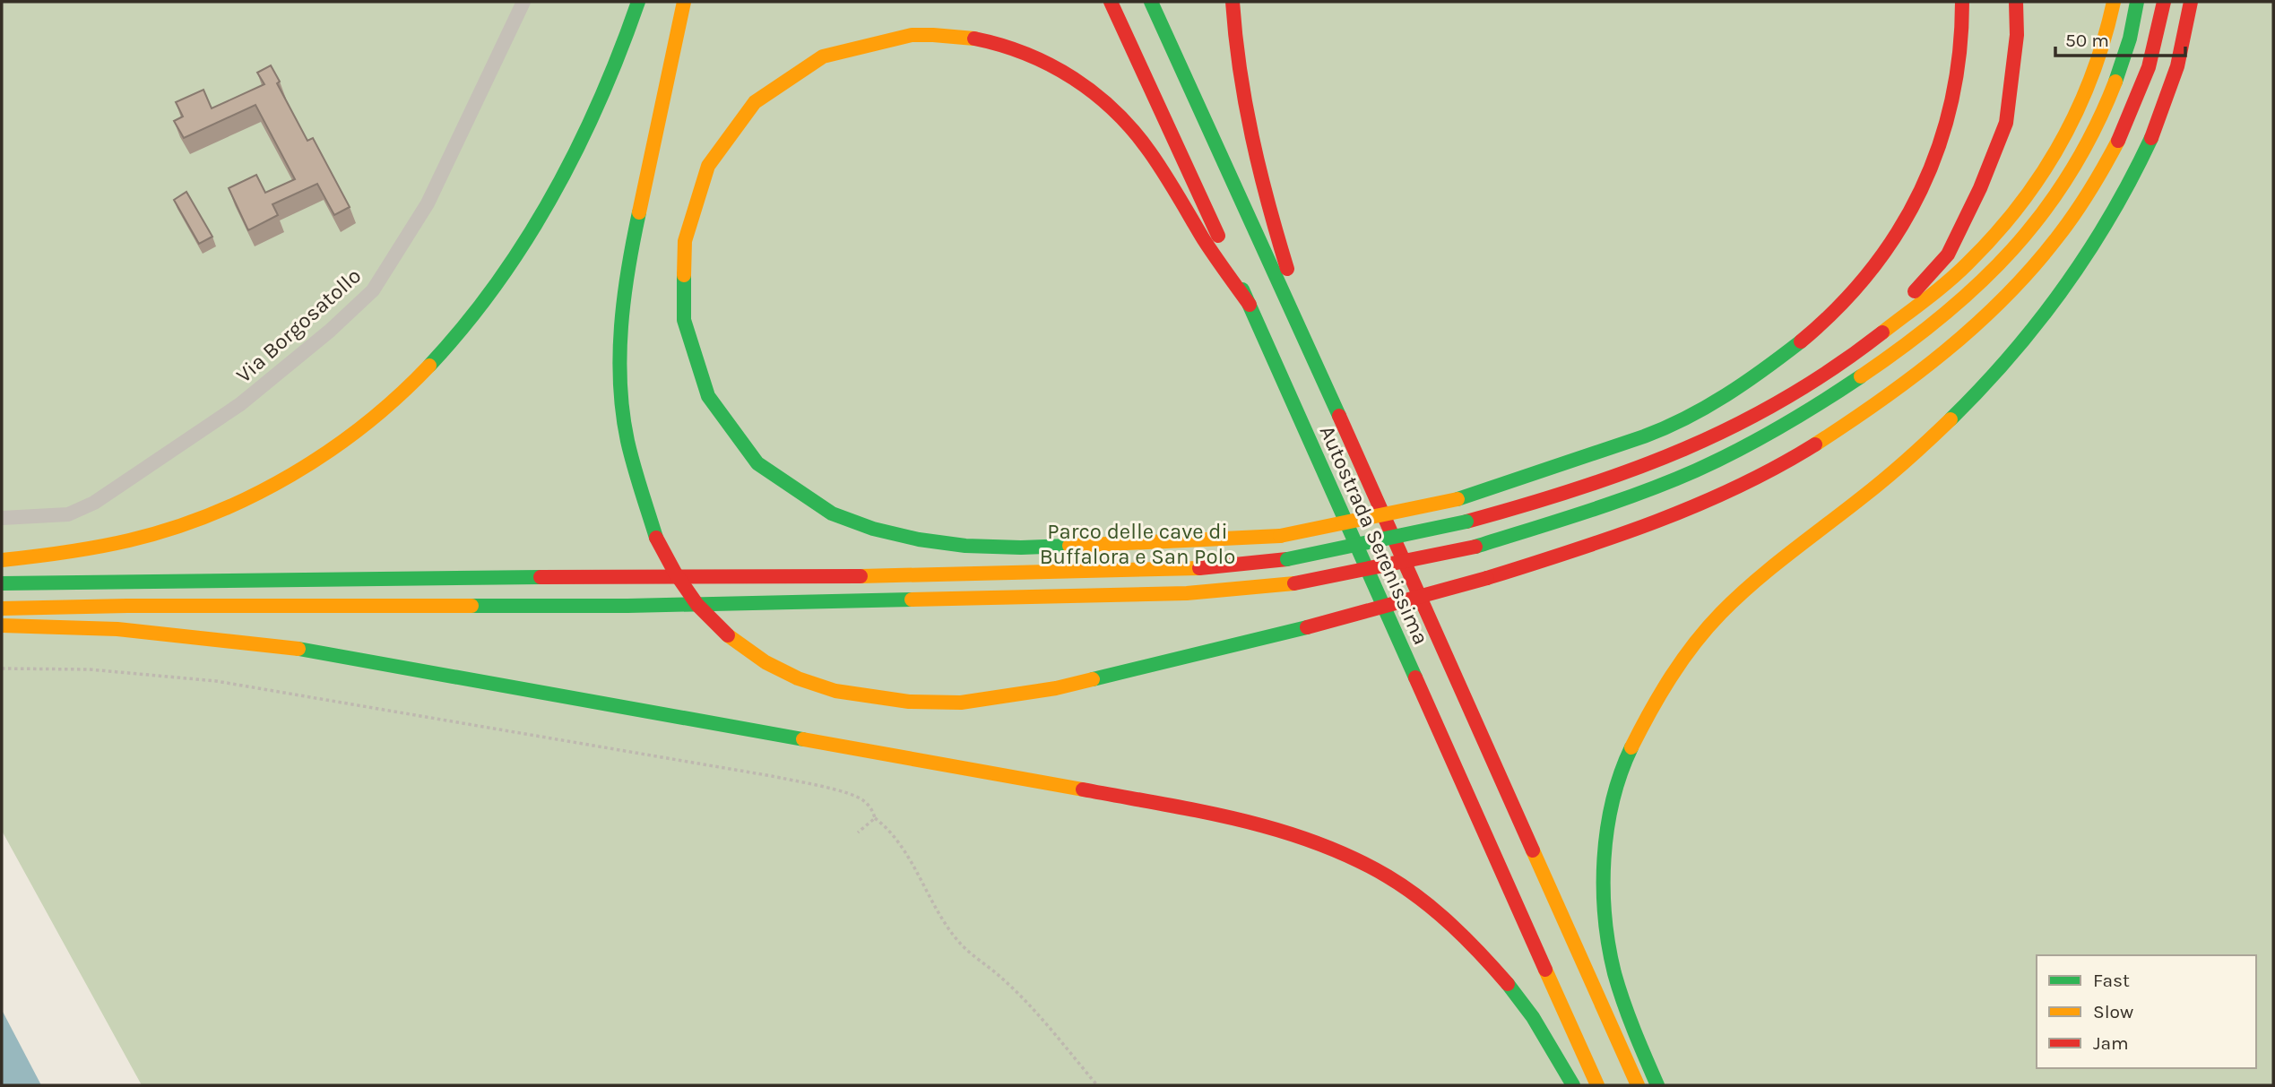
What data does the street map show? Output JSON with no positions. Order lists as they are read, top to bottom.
{
  "streets": {
    "highway": ["Autostrada Serenissima"],
    "street": ["Via Borgosatollo"]
  },
  "parks": ["Parco delle cave di Buffalora e San Polo"],
  "legend": ["Fast", "Slow", "Jam"],
  "scale_bar": "50 m"
}
